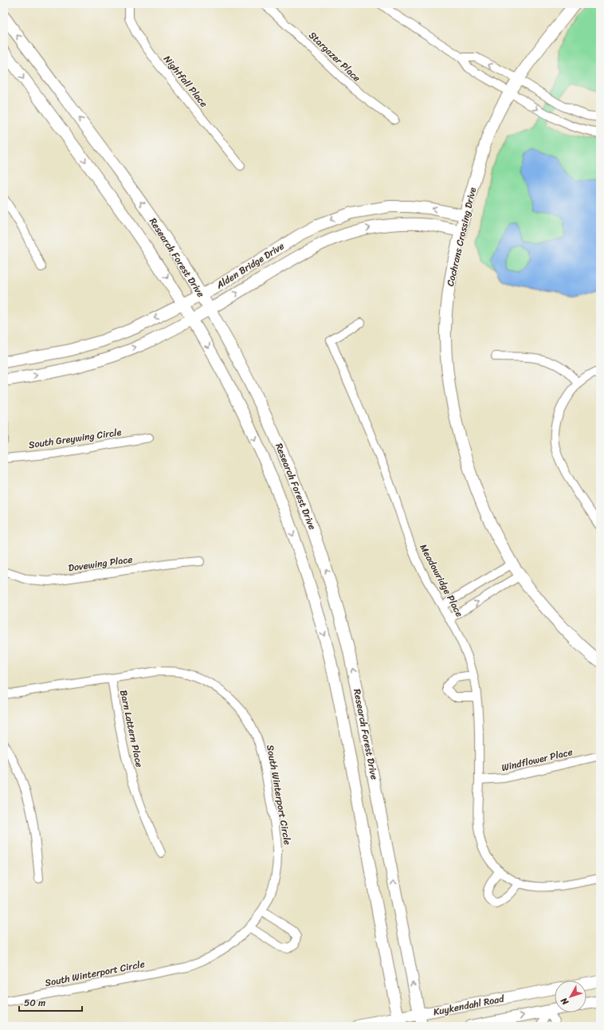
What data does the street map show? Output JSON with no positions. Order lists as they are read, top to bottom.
{
  "streets": {
    "main road": [
      "Cochrans Crossing Drive",
      "Research Forest Drive",
      "Alden Bridge Drive",
      "Kuykendahl Road"
    ],
    "street": [
      "Stargazer Place",
      "Nightfall Place",
      "South Greywing Circle",
      "Dovewing Place",
      "Meadowridge Place",
      "Barn Lattern Place",
      "Windflower Place",
      "South Winterport Circle"
    ]
  },
  "crossings": [
    ["Cochrans Crossing Drive", "Alden Bridge Drive"],
    ["Research Forest Drive", "Alden Bridge Drive"],
    ["Research Forest Drive", "Kuykendahl Road"],
    ["Meadowridge Place", "Windflower Place"],
    ["Barn Lattern Place", "South Winterport Circle"]
  ],
  "scale_bar": "50 m",
  "north": "bottom left"
}
